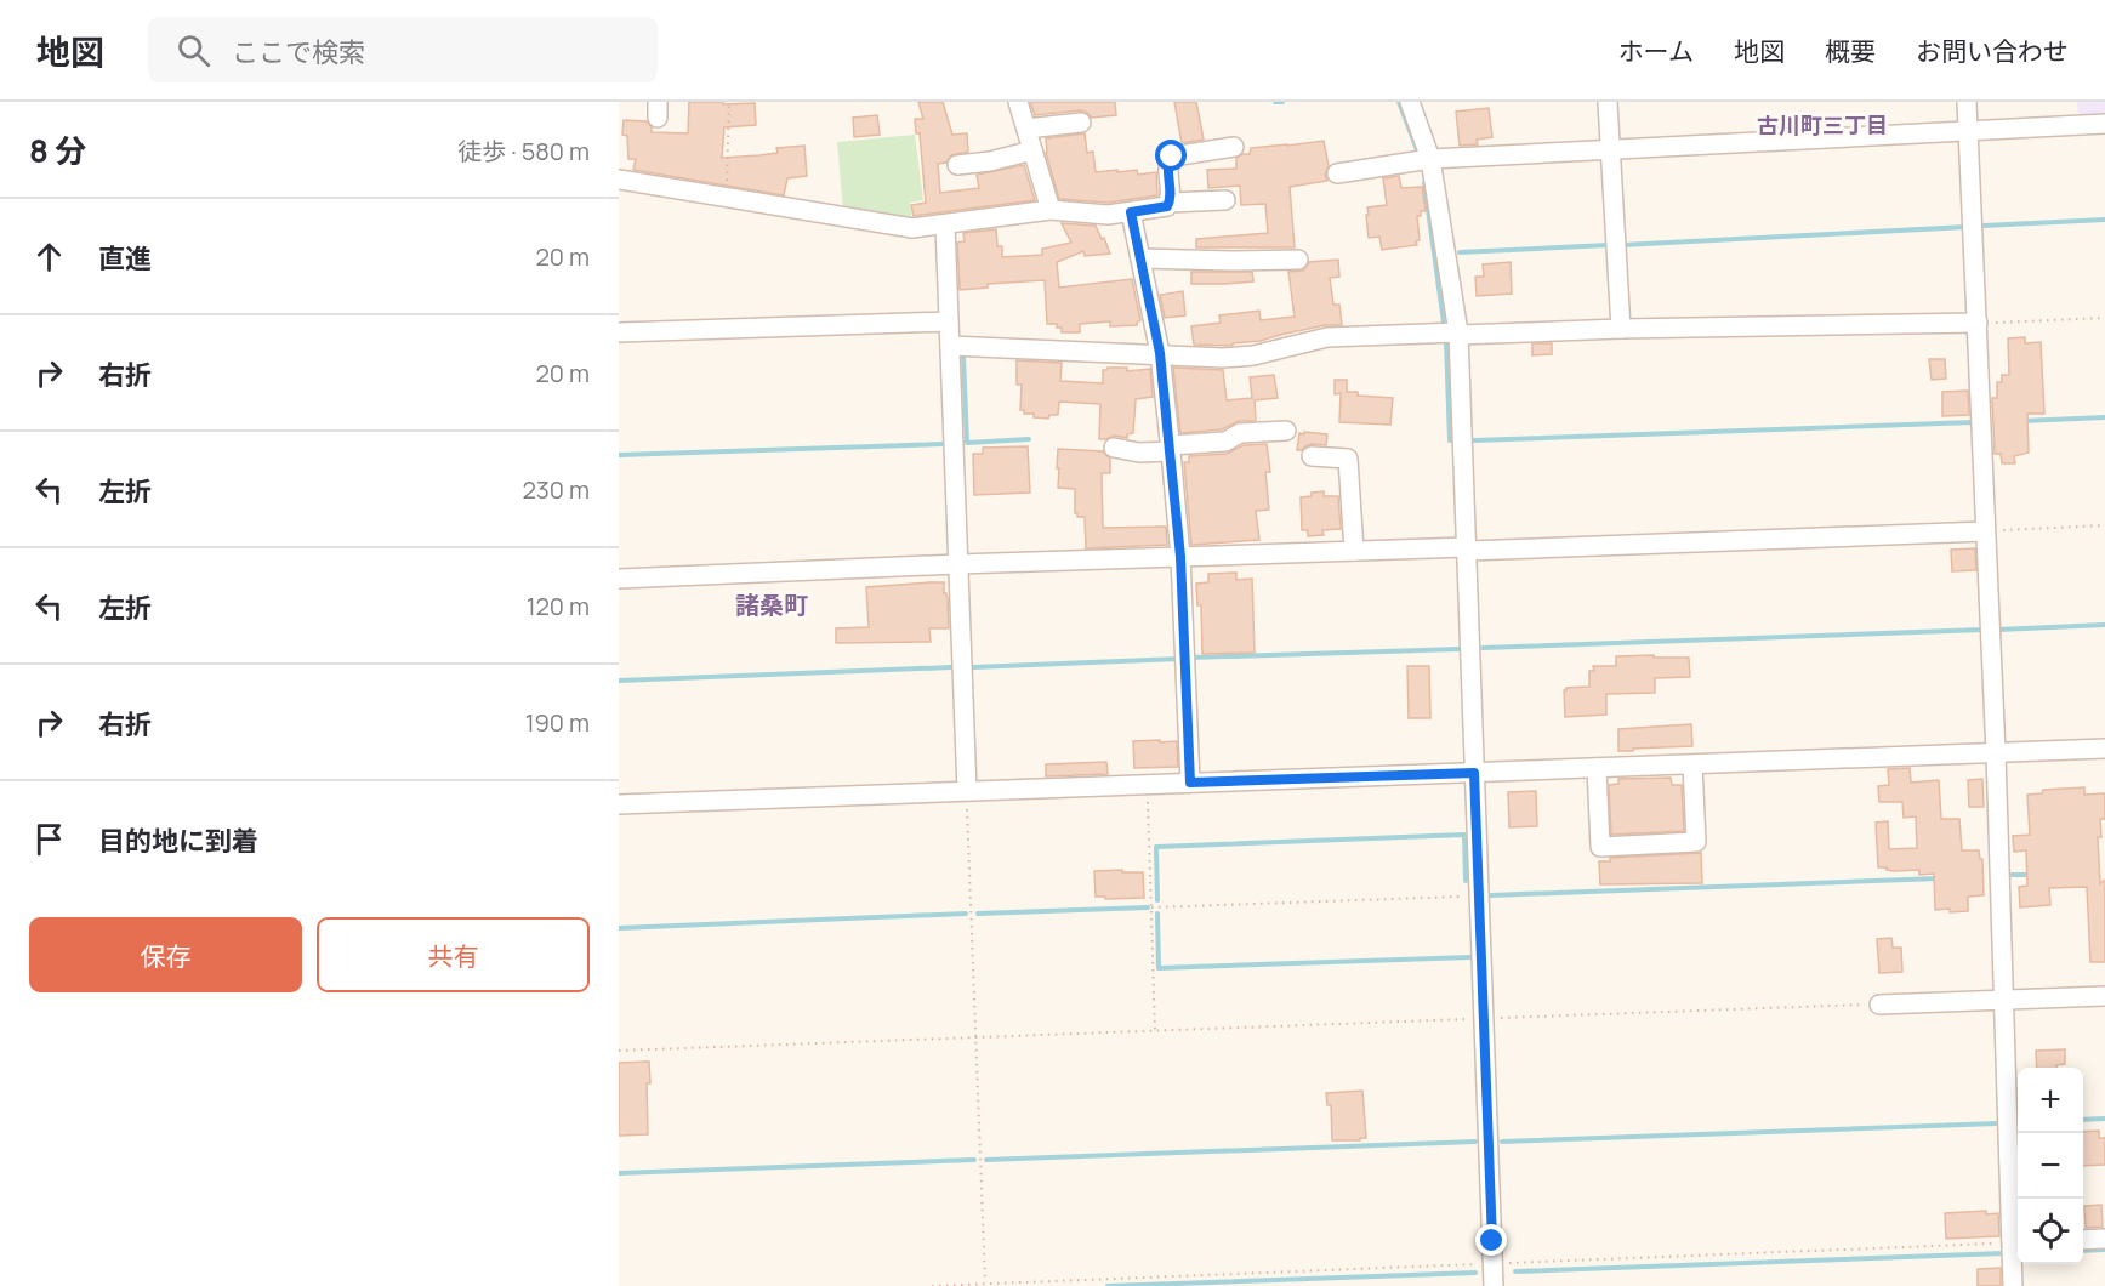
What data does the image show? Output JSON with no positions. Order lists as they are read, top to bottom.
{
  "districts": ["古川町三丁目", "諸桑町"],
  "page": {
    "header": "地図",
    "search": "ここで検索",
    "nav": [
      "ホーム",
      "地図",
      "概要",
      "お問い合わせ"
    ],
    "heading": ["8 分", "徒歩 · 580 m"],
    "list": [
      ["直進", "20 m"],
      ["右折", "20 m"],
      ["左折", "230 m"],
      ["左折", "120 m"],
      ["右折", "190 m"],
      "目的地に到着"
    ],
    "buttons": ["保存", "共有"],
    "map_buttons": ["+", "−"]
  }
}
